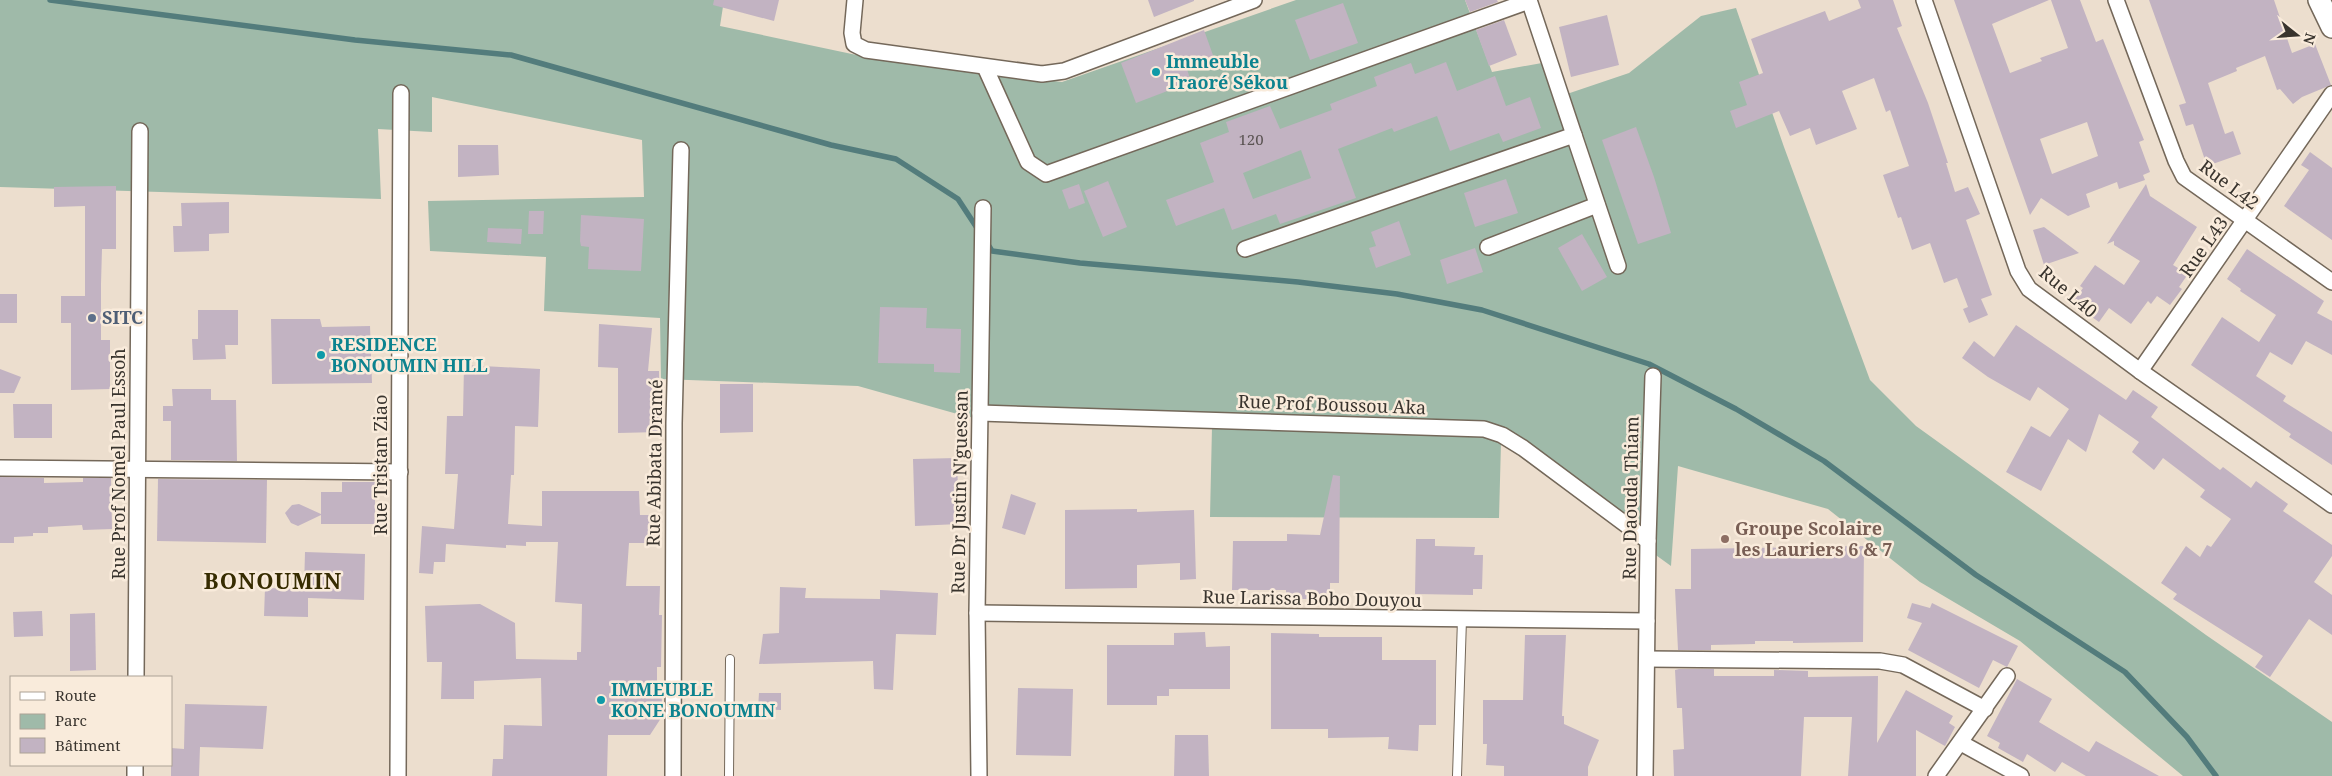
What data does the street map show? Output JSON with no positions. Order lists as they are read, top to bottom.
{
  "streets": {
    "street": [
      "Rue L42",
      "Rue L43",
      "Rue L40",
      "Rue Prof Boussou Aka",
      "Rue Abibata Dramé",
      "Rue Prof Nomel Paul Essoh",
      "Rue Tristan Ziao",
      "Rue Dr Justin N'guessan",
      "Rue Daouda Thiam",
      "Rue Larissa Bobo Douyou"
    ]
  },
  "crossings": [
    ["Rue L42", "Rue L43"],
    ["Rue L43", "Rue L40"],
    ["Rue Prof Boussou Aka", "Rue Dr Justin N'guessan"],
    ["Rue Prof Boussou Aka", "Rue Daouda Thiam"],
    ["Rue Dr Justin N'guessan", "Rue Larissa Bobo Douyou"],
    ["Rue Daouda Thiam", "Rue Larissa Bobo Douyou"]
  ],
  "districts": ["BONOUMIN"],
  "places": [
    "Immeuble Traoré Sékou",
    "SITC",
    "RESIDENCE BONOUMIN HILL",
    "Groupe Scolaire les Lauriers 6 & 7",
    "IMMEUBLE KONE BONOUMIN"
  ],
  "house_numbers": ["120"],
  "legend": ["Route", "Parc", "Bâtiment"],
  "north": "right"
}
